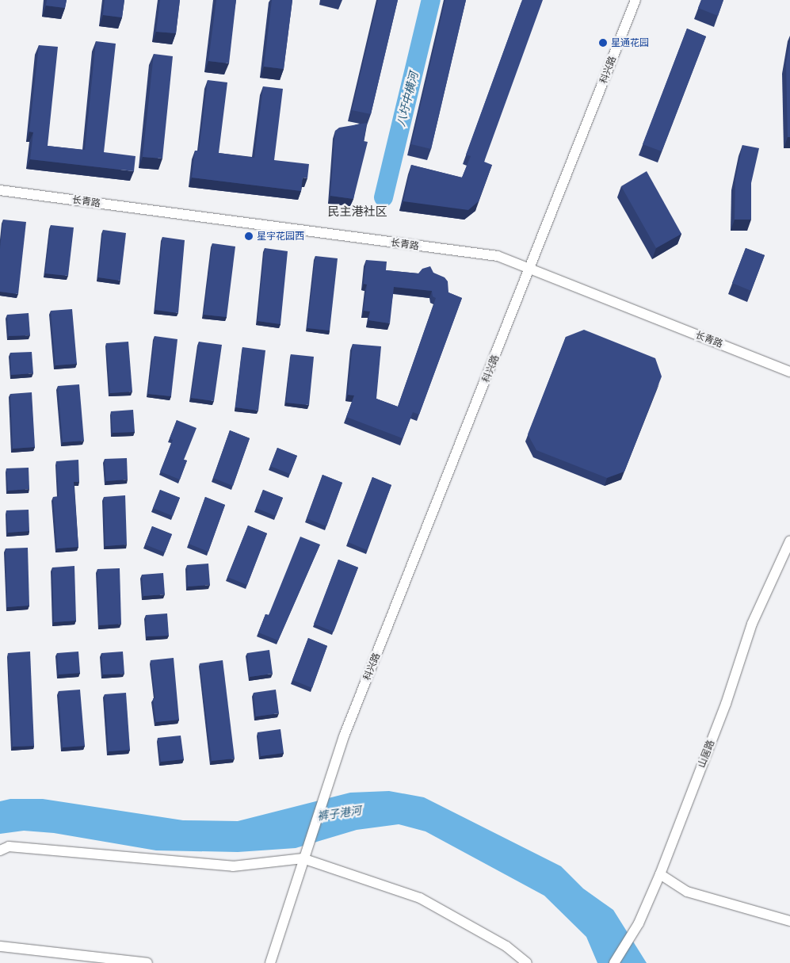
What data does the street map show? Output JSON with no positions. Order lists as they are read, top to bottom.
{
  "streets": {
    "street": ["科兴路", "长青路", "山居路"]
  },
  "crossings": [
    ["科兴路", "长青路"]
  ],
  "districts": ["民主港社区"],
  "water": ["八圩中横河", "裤子港河"],
  "places": ["星通花园", "星宇花园西"]
}
